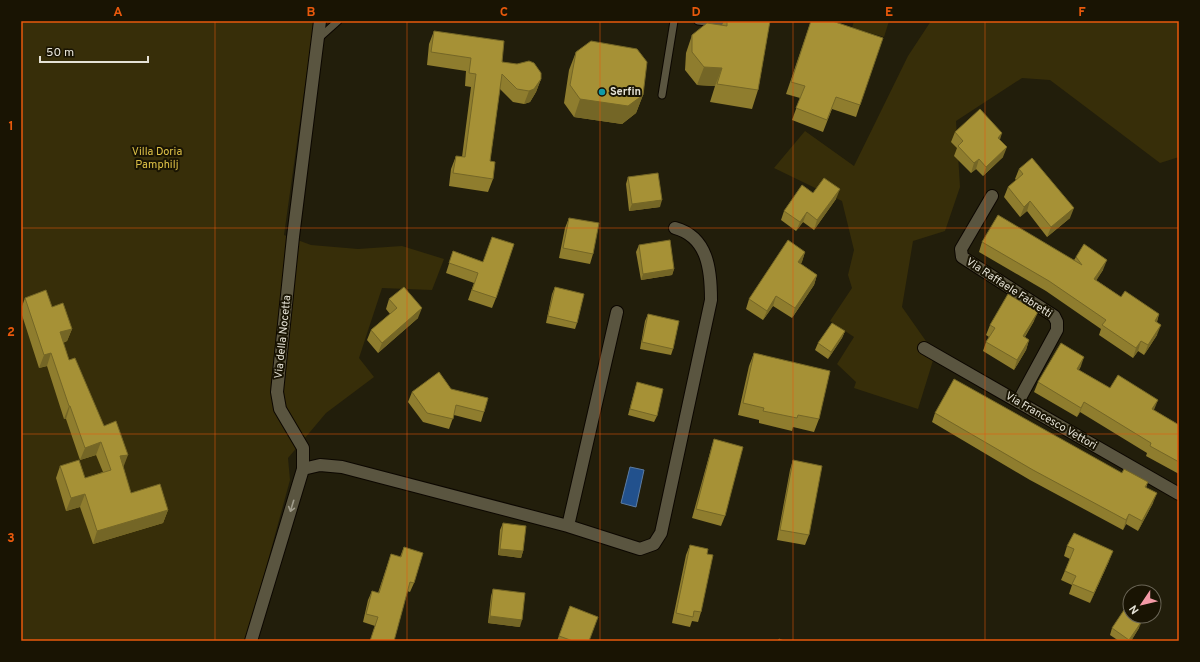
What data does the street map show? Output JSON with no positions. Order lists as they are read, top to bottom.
{
  "streets": {
    "street": ["Via Raffaele Fabretti", "Via della Nocetta", "Via Francesco Vettori"]
  },
  "crossings": [
    ["Via Raffaele Fabretti", "Via Francesco Vettori"]
  ],
  "parks": ["Villa Doria Pamphilj"],
  "places": ["Serfin"],
  "scale_bar": "50 m",
  "north": "bottom left",
  "grid": {
    "columns": [
      "A",
      "B",
      "C",
      "D",
      "E",
      "F"
    ],
    "rows": ["1", "2", "3"]
  }
}
